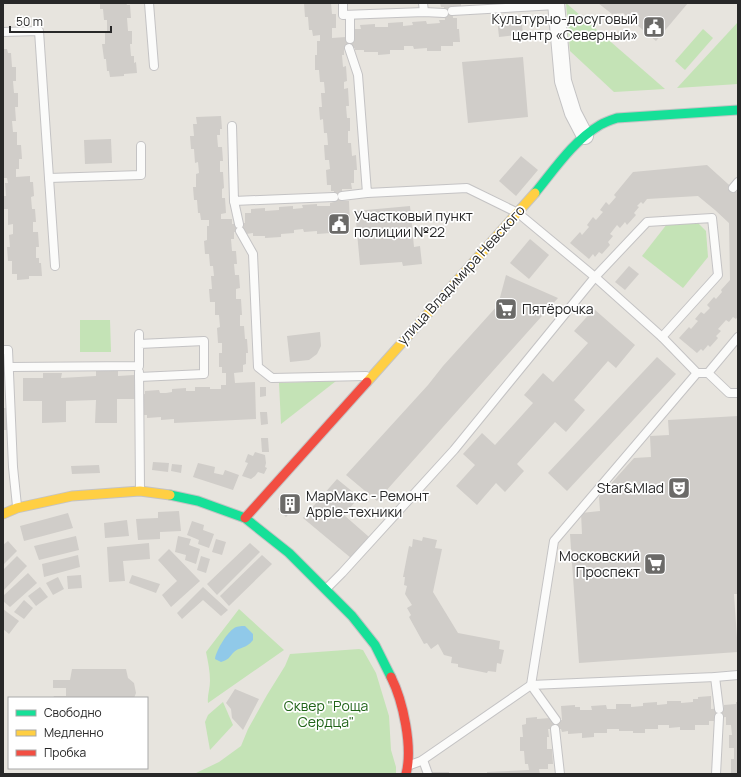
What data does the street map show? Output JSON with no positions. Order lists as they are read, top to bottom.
{
  "streets": {
    "street": ["улица Владимира Невского"]
  },
  "parks": ["Сквер \"Роща Сердца\""],
  "places": {
    "public building": ["Культурно-досуговый центр «Северный»", "Участковый пункт полиции №22"],
    "supermarket": ["Пятёрочка", "Московский Проспект"],
    "theatre": ["Star&Mlad"],
    "building": ["МарМакс - Ремонт Apple-техники"]
  },
  "legend": ["Свободно", "Медленно", "Пробка"],
  "scale_bar": "50 m"
}
